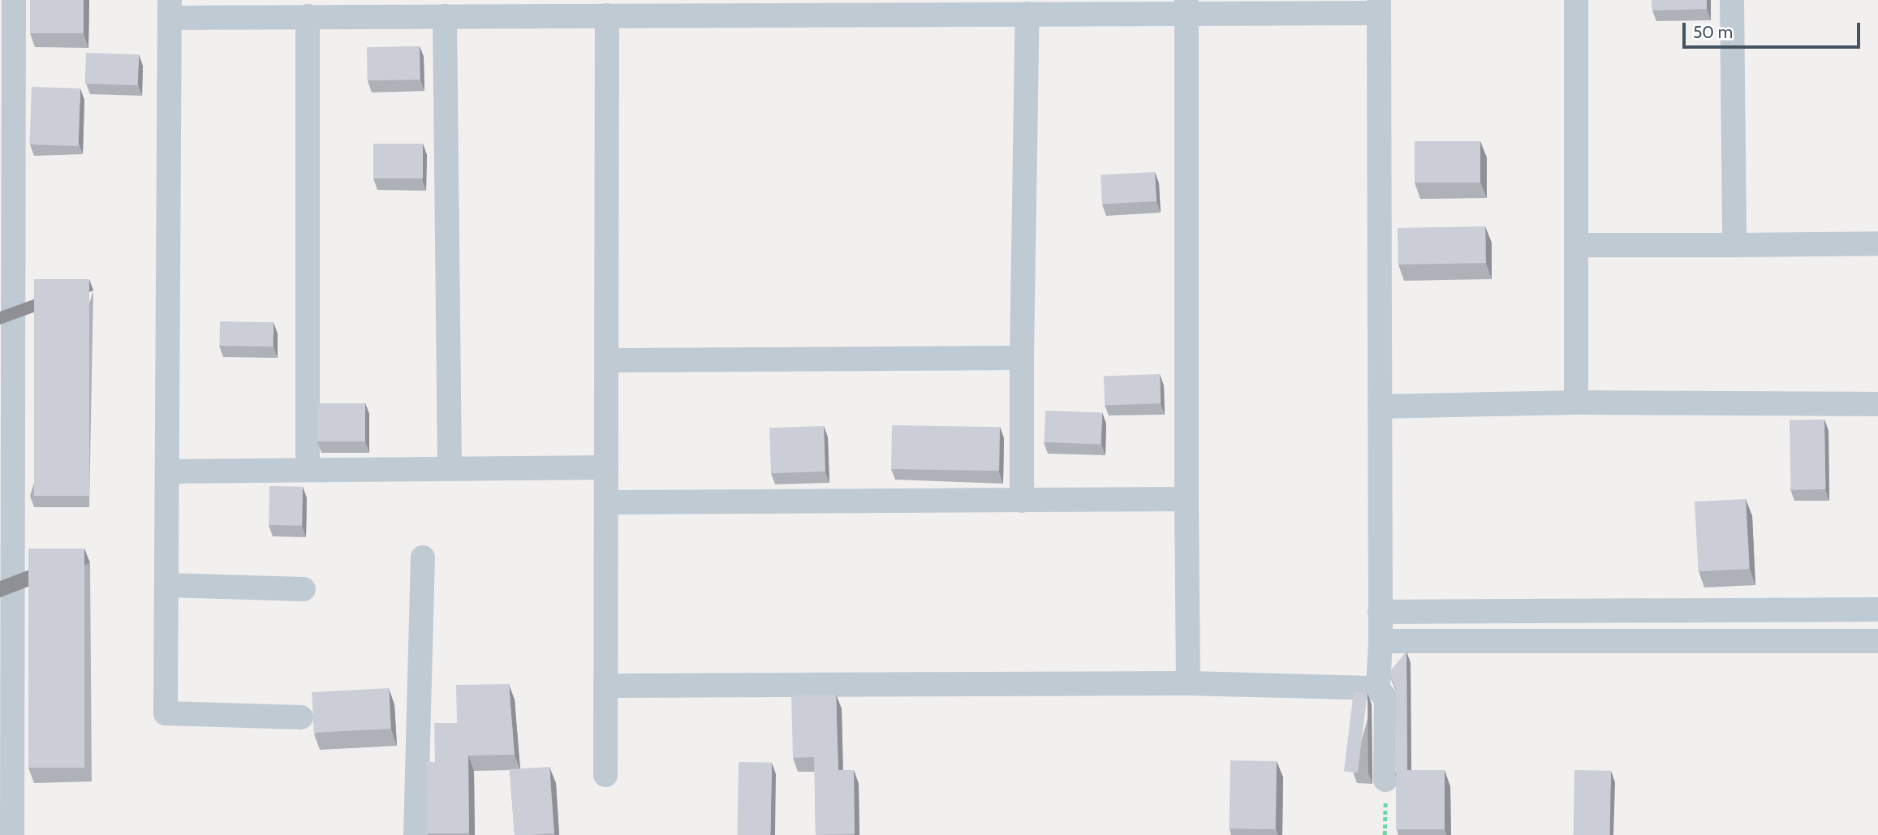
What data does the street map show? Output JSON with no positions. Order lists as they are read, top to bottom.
{
  "scale_bar": "50 m"
}
